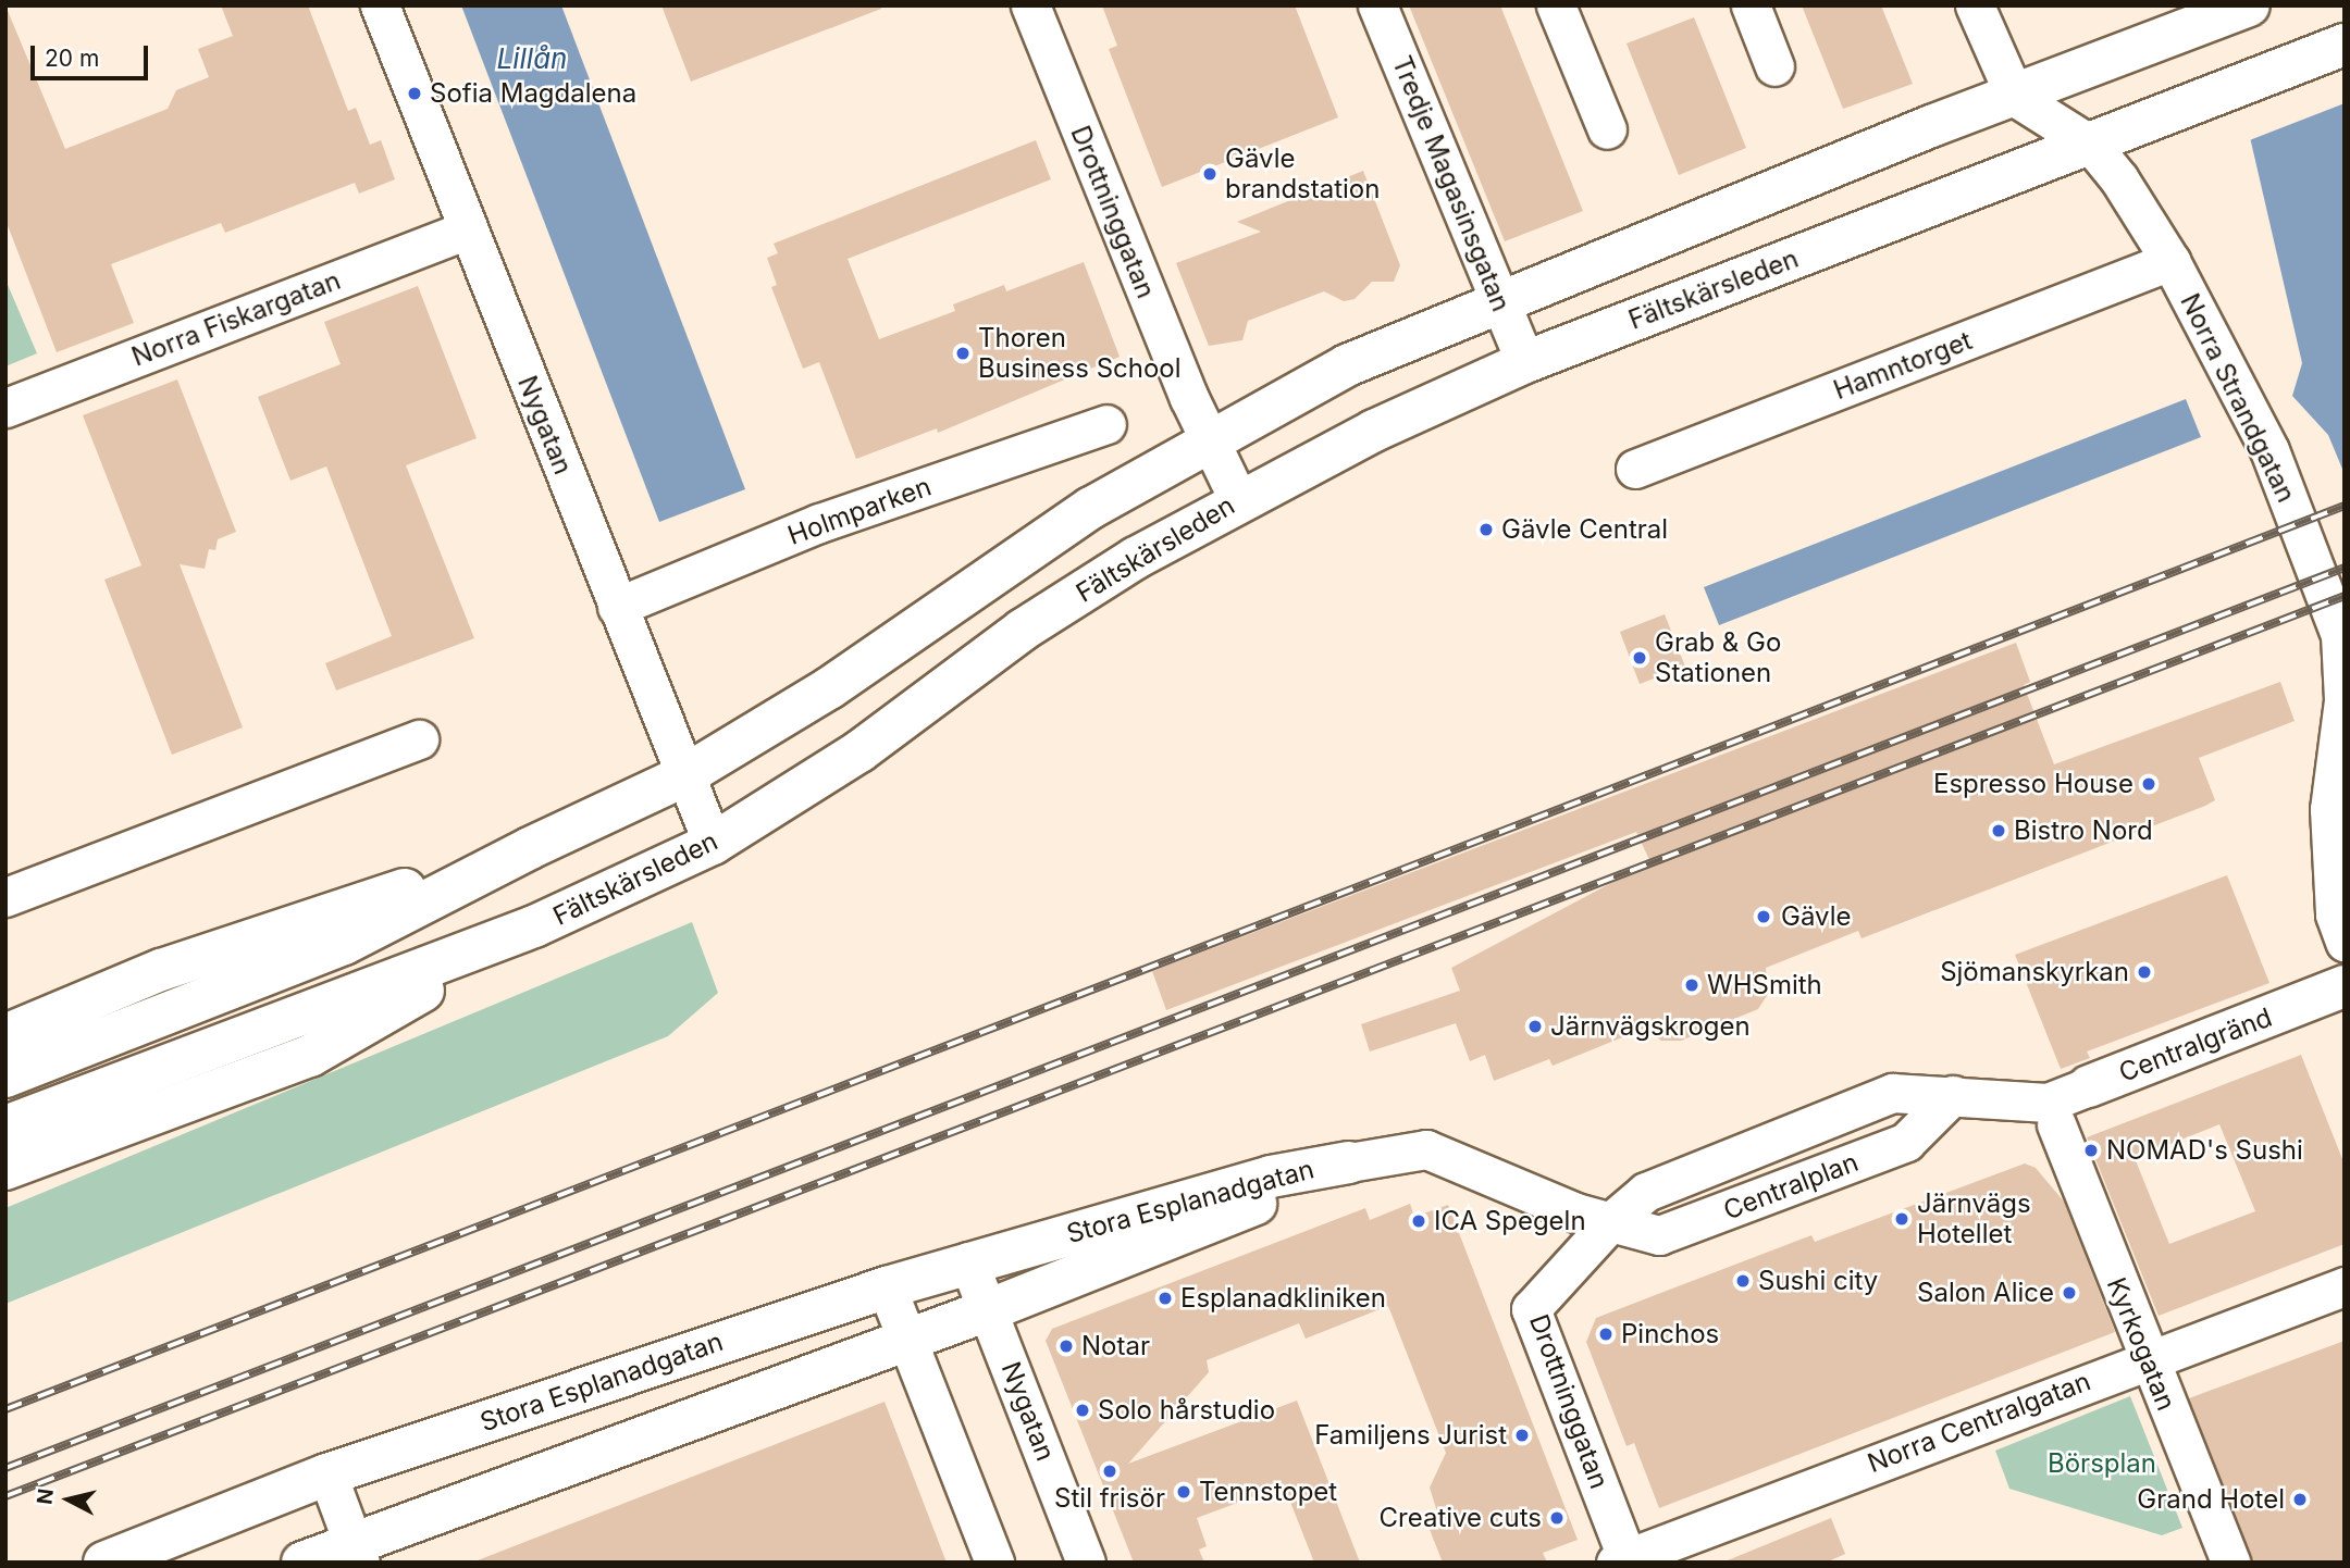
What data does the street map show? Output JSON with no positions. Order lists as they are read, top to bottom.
{
  "streets": {
    "main road": ["Fältskärsleden", "Centralgränd", "Stora Esplanadgatan"],
    "street": [
      "Tredje Magasinsgatan",
      "Drottninggatan",
      "Norra Fiskargatan",
      "Hamntorget",
      "Norra Strandgatan",
      "Nygatan",
      "Holmparken",
      "Centralplan",
      "Kyrkogatan",
      "Norra Centralgatan"
    ]
  },
  "crossings": [
    ["Tredje Magasinsgatan", "Fältskärsleden"],
    ["Drottninggatan", "Fältskärsleden"],
    ["Drottninggatan", "Centralplan"],
    ["Drottninggatan", "Norra Centralgatan"],
    ["Fältskärsleden", "Norra Strandgatan"],
    ["Fältskärsleden", "Nygatan"],
    ["Norra Fiskargatan", "Nygatan"],
    ["Hamntorget", "Norra Strandgatan"],
    ["Nygatan", "Holmparken"],
    ["Nygatan", "Stora Esplanadgatan"],
    ["Centralgränd", "Centralplan"],
    ["Centralgränd", "Kyrkogatan"],
    ["Centralplan", "Stora Esplanadgatan"],
    ["Centralplan", "Kyrkogatan"],
    ["Kyrkogatan", "Norra Centralgatan"]
  ],
  "water": ["Lillån"],
  "parks": ["Börsplan"],
  "places": [
    "Sofia Magdalena",
    "Gävle brandstation",
    "Thoren Business School",
    "Gävle Central",
    "Grab & Go Stationen",
    "Espresso House",
    "Bistro Nord",
    "Gävle",
    "Sjömanskyrkan",
    "WHSmith",
    "Järnvägskrogen",
    "NOMAD's Sushi",
    "Järnvägs Hotellet",
    "ICA Spegeln",
    "Sushi city",
    "Salon Alice",
    "Esplanadkliniken",
    "Pinchos",
    "Notar",
    "Solo hårstudio",
    "Familjens Jurist",
    "Stil frisör",
    "Tennstopet",
    "Grand Hotel",
    "Creative cuts"
  ],
  "scale_bar": "20 m",
  "north": "left"
}
